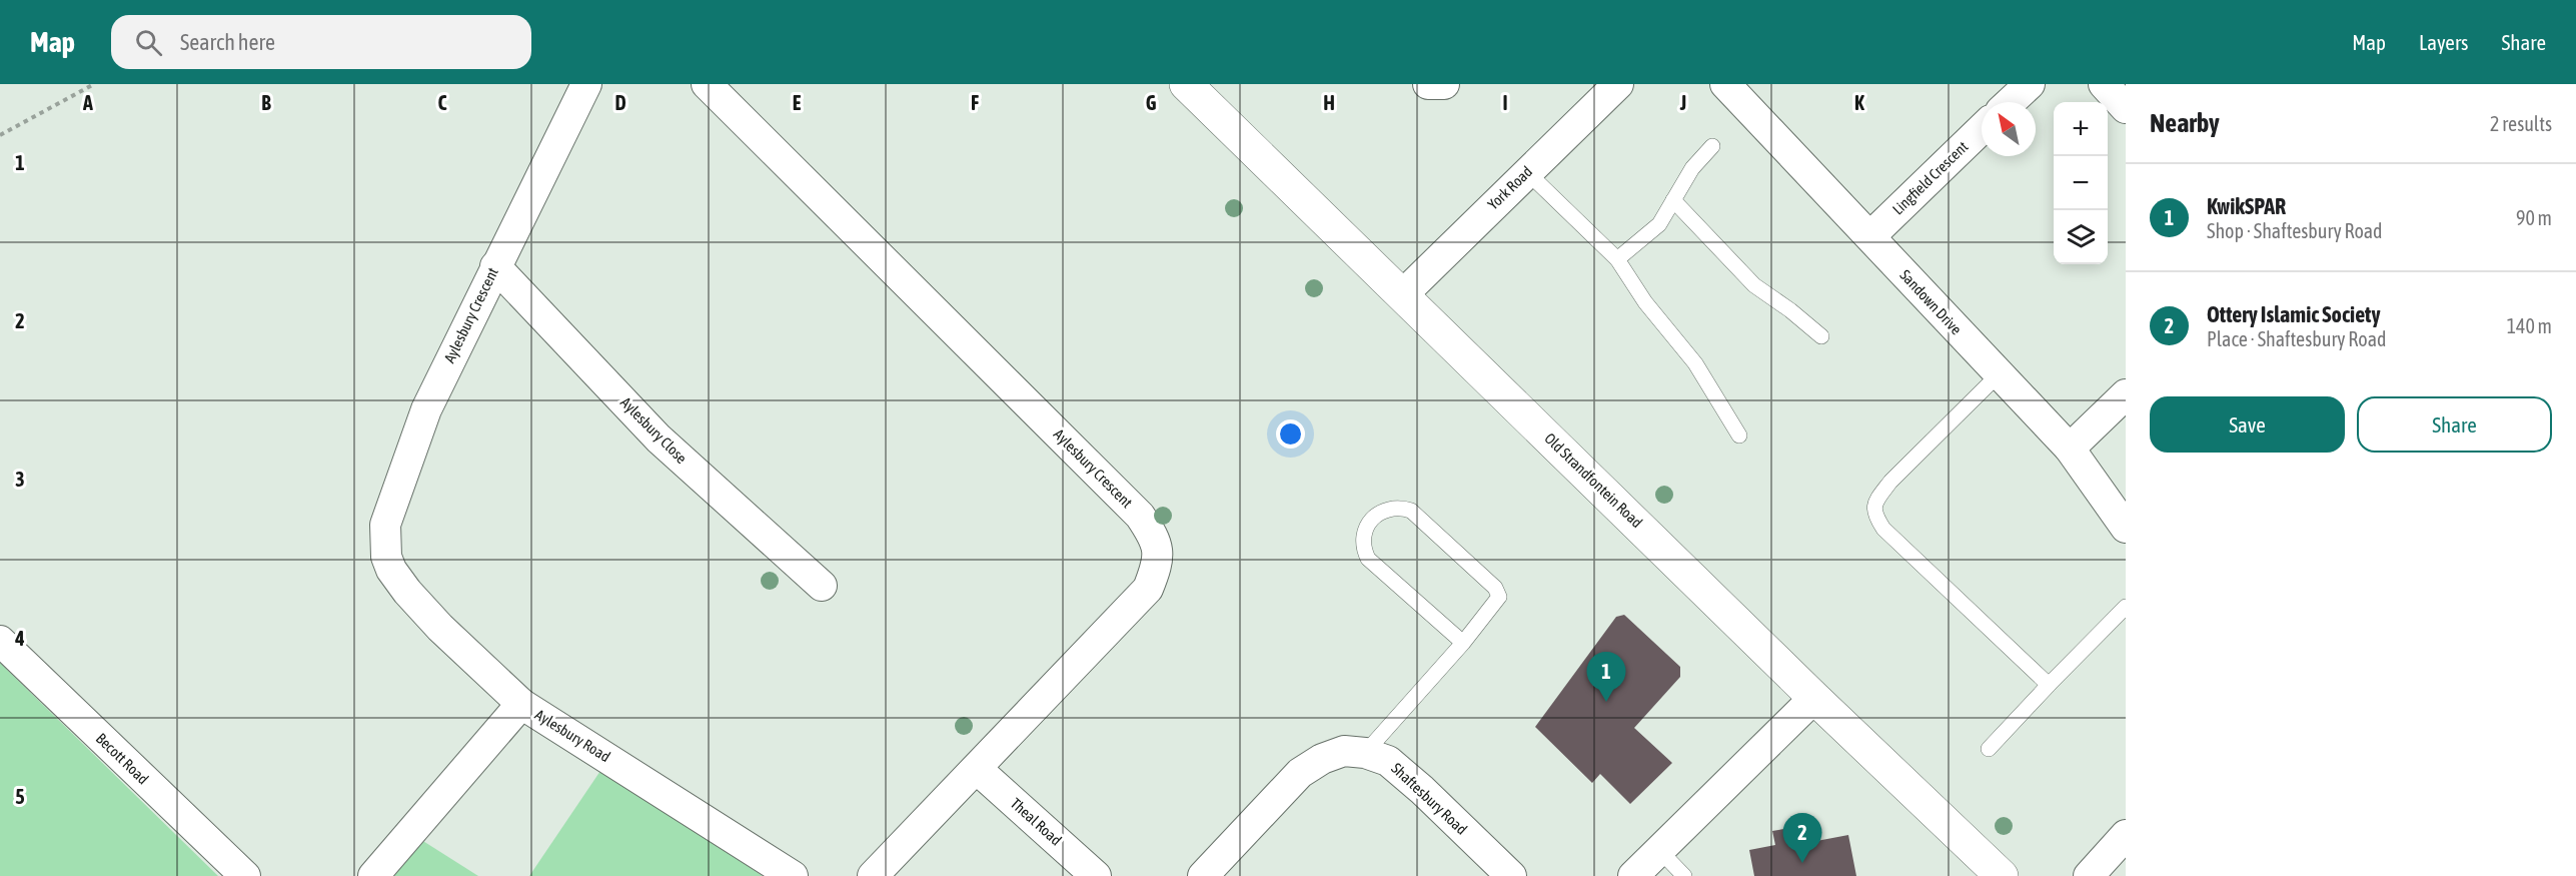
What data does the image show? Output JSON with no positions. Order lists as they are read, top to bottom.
{
  "streets": {
    "street": [
      "Lingfield Crescent",
      "York Road",
      "Sandown Drive",
      "Aylesbury Crescent",
      "Aylesbury Close",
      "Old Strandfontein Road",
      "Aylesbury Road",
      "Becott Road",
      "Shaftesbury Road",
      "Theal Road"
    ]
  },
  "crossings": [
    ["Lingfield Crescent", "Sandown Drive"],
    ["York Road", "Old Strandfontein Road"],
    ["Aylesbury Crescent", "Aylesbury Close"],
    ["Aylesbury Crescent", "Aylesbury Road"],
    ["Aylesbury Crescent", "Theal Road"]
  ],
  "north": "top left",
  "page": {
    "header": "Map",
    "search": "Search here",
    "nav": ["Map", "Layers", "Share"],
    "heading": ["Nearby", "2 results"],
    "map_buttons": ["+", "−"],
    "list": [
      {
        "mark": "1",
        "name": "KwikSPAR",
        "note": "Shop · Shaftesbury Road",
        "value": "90 m"
      },
      {
        "mark": "2",
        "name": "Ottery Islamic Society",
        "note": "Place · Shaftesbury Road",
        "value": "140 m"
      }
    ],
    "buttons": ["Save", "Share"],
    "pins": ["1", "2"]
  },
  "grid": {
    "columns": [
      "A",
      "B",
      "C",
      "D",
      "E",
      "F",
      "G",
      "H",
      "I",
      "J",
      "K"
    ],
    "rows": [
      "1",
      "2",
      "3",
      "4",
      "5"
    ]
  }
}
